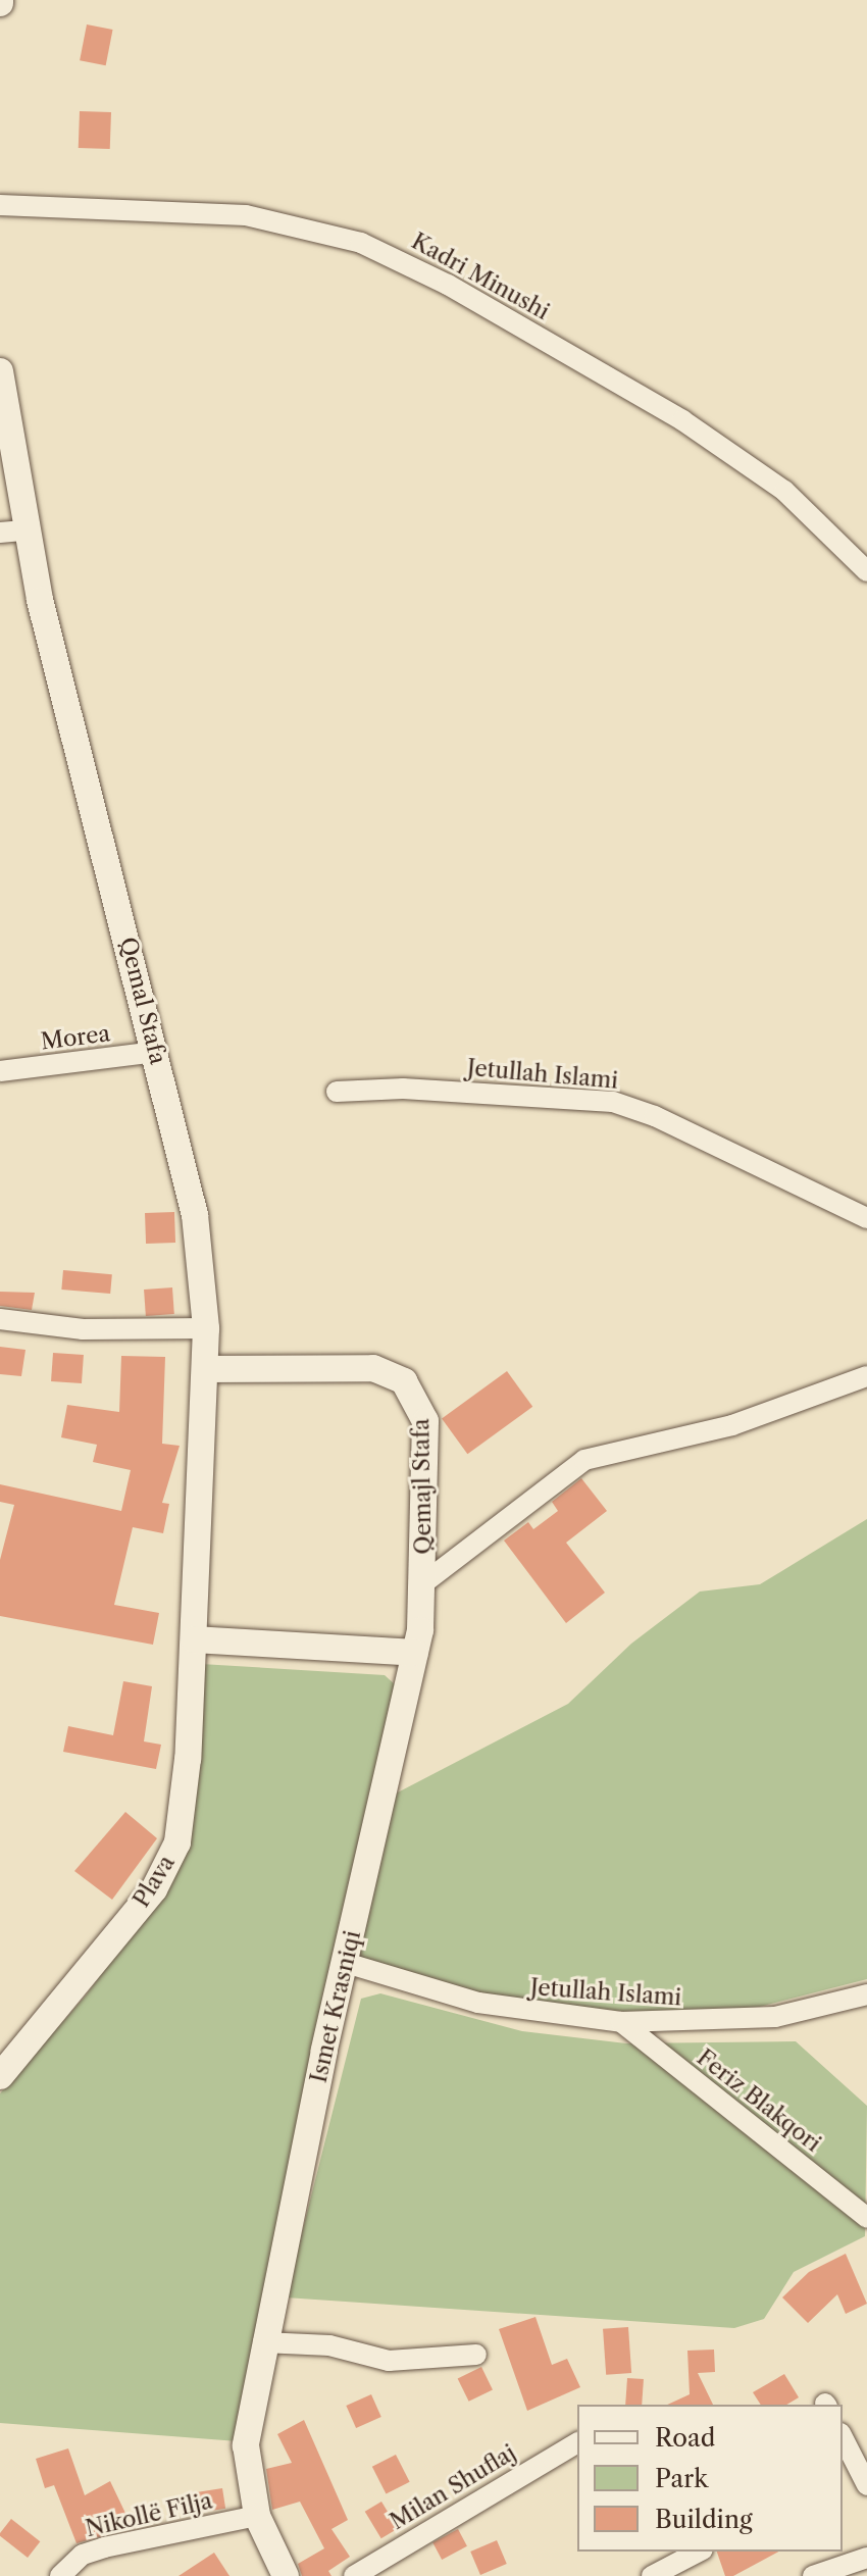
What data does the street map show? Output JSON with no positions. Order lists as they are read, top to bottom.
{
  "streets": {
    "street": [
      "Kadri Minushi",
      "Qemal Stafa",
      "Morea",
      "Jetullah Islami",
      "Qemajl Stafa",
      "Plava",
      "Ismet Krasniqi",
      "Feriz Blakqori",
      "Milan Shuflaj",
      "Nikollë Filja"
    ]
  },
  "crossings": [
    ["Qemal Stafa", "Morea"],
    ["Qemal Stafa", "Qemajl Stafa"],
    ["Qemal Stafa", "Plava"],
    ["Jetullah Islami", "Ismet Krasniqi"],
    ["Jetullah Islami", "Feriz Blakqori"],
    ["Qemajl Stafa", "Ismet Krasniqi"],
    ["Ismet Krasniqi", "Nikollë Filja"]
  ],
  "legend": ["Road", "Park", "Building"]
}
